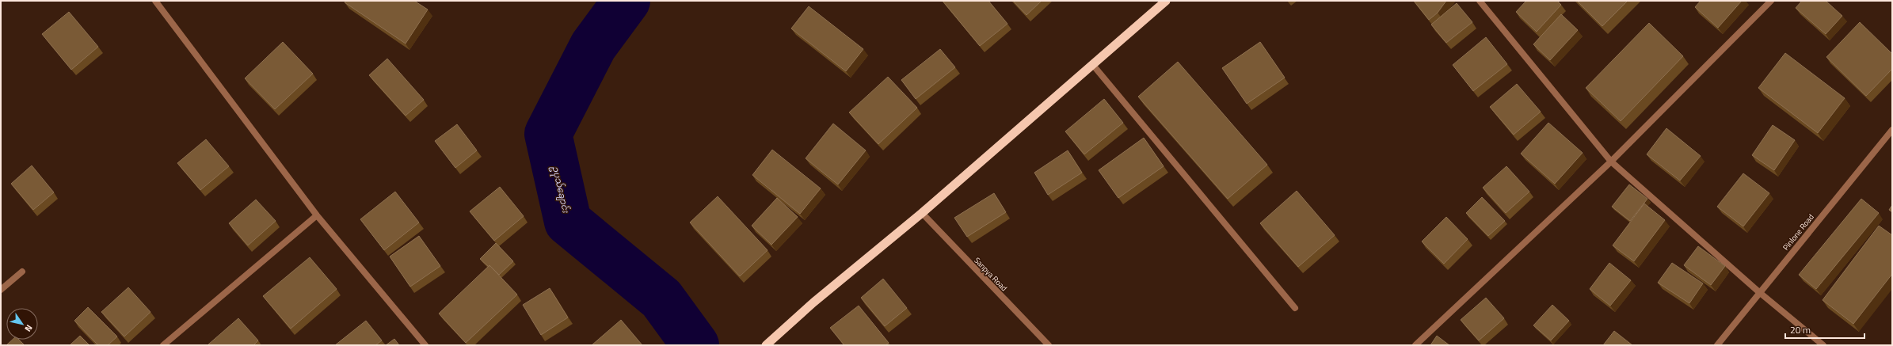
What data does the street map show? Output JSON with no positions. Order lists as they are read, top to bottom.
{
  "streets": {
    "street": ["Pinlone Road", "Sanpya Road"]
  },
  "water": ["ဥပုသ်ချောင်း"],
  "scale_bar": "20 m",
  "north": "bottom right"
}
